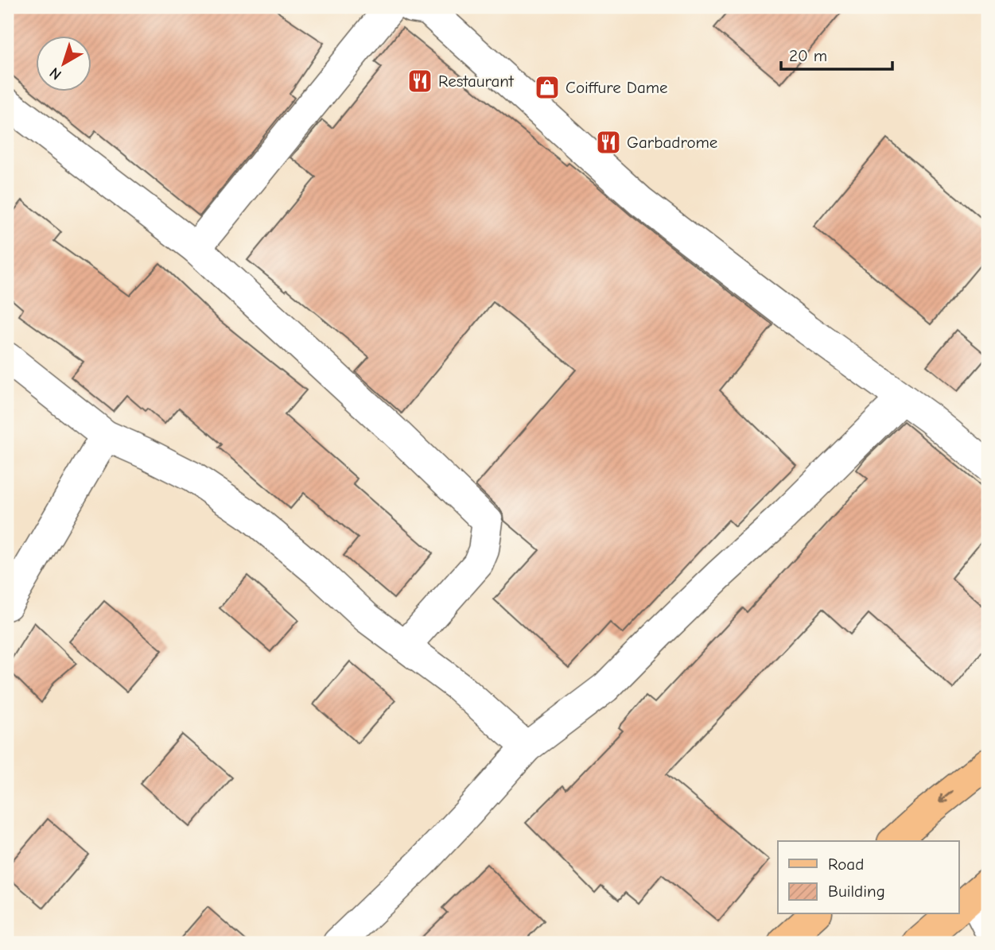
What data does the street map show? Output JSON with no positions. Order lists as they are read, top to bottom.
{
  "places": {
    "restaurant": ["Restaurant", "Garbadrome"],
    "shop": ["Coiffure Dame"]
  },
  "legend": ["Road", "Building"],
  "scale_bar": "20 m",
  "north": "bottom left"
}
